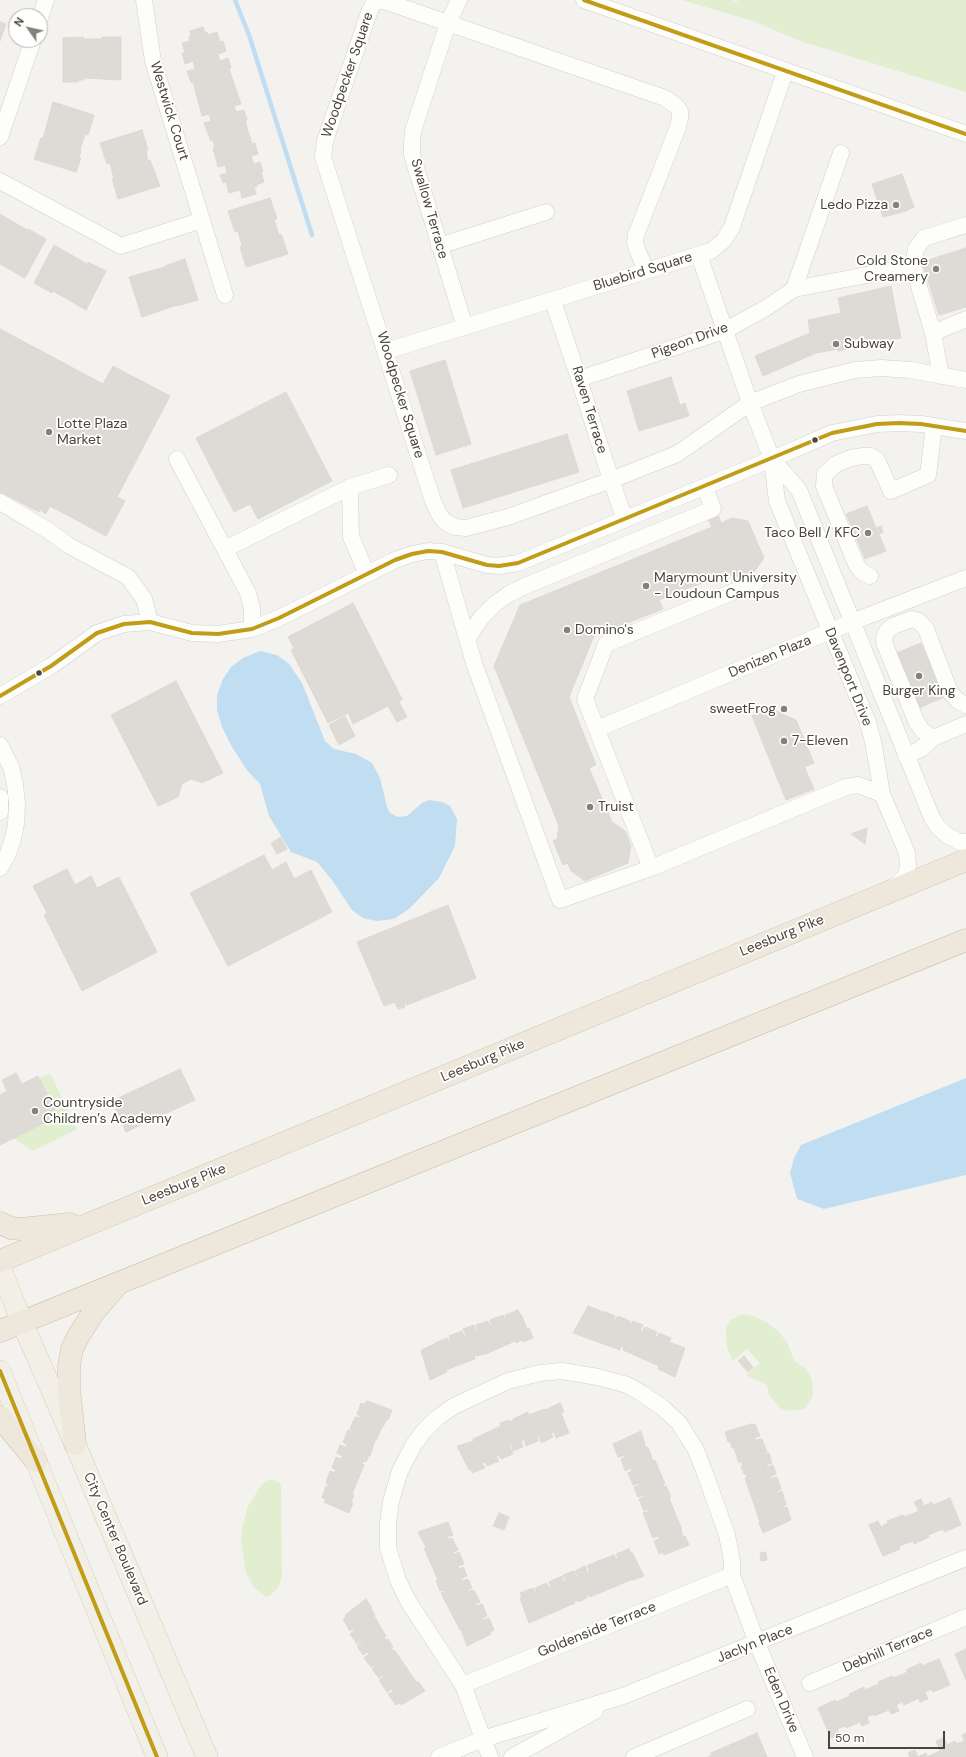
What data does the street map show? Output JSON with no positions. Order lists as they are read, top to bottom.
{
  "streets": {
    "highway": ["Leesburg Pike"],
    "main road": ["City Center Boulevard"],
    "street": [
      "Woodpecker Square",
      "Westwick Court",
      "Swallow Terrace",
      "Bluebird Square",
      "Pigeon Drive",
      "Raven Terrace",
      "Denizen Plaza",
      "Davenport Drive",
      "Goldenside Terrace",
      "Jaclyn Place",
      "Debhill Terrace",
      "Eden Drive"
    ]
  },
  "crossings": [
    ["Woodpecker Square", "Swallow Terrace"],
    ["Woodpecker Square", "Bluebird Square"],
    ["Woodpecker Square", "Raven Terrace"],
    ["Woodpecker Square", "Davenport Drive"],
    ["Swallow Terrace", "Bluebird Square"],
    ["Bluebird Square", "Raven Terrace"],
    ["Bluebird Square", "Davenport Drive"],
    ["Pigeon Drive", "Raven Terrace"],
    ["Pigeon Drive", "Davenport Drive"],
    ["Denizen Plaza", "Davenport Drive"],
    ["Davenport Drive", "Leesburg Pike"],
    ["Goldenside Terrace", "Eden Drive"],
    ["Jaclyn Place", "Eden Drive"]
  ],
  "places": [
    "Ledo Pizza",
    "Cold Stone Creamery",
    "Subway",
    "Lotte Plaza Market",
    "Taco Bell / KFC",
    "Marymount University - Loudoun Campus",
    "Domino's",
    "Burger King",
    "sweetFrog",
    "7-Eleven",
    "Truist",
    "Countryside Children’s Academy"
  ],
  "scale_bar": "50 m",
  "north": "top left"
}
